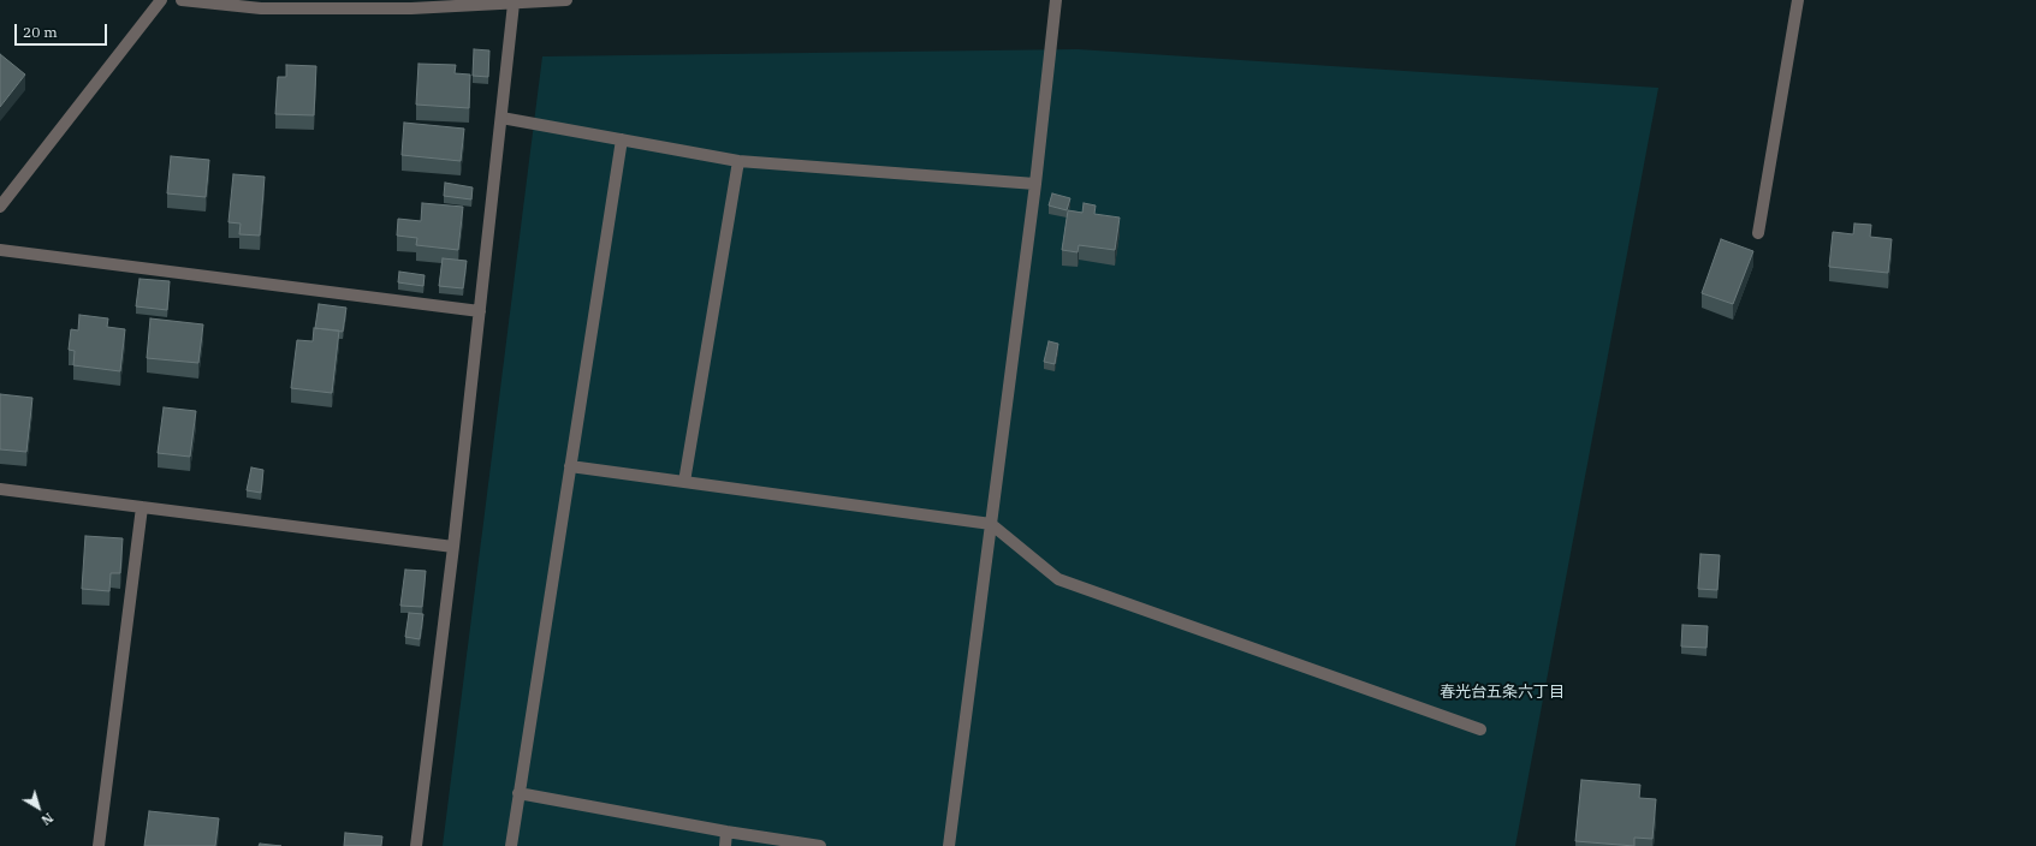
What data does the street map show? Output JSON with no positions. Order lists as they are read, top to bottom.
{
  "districts": ["春光台五条六丁目"],
  "scale_bar": "20 m",
  "north": "bottom right"
}
